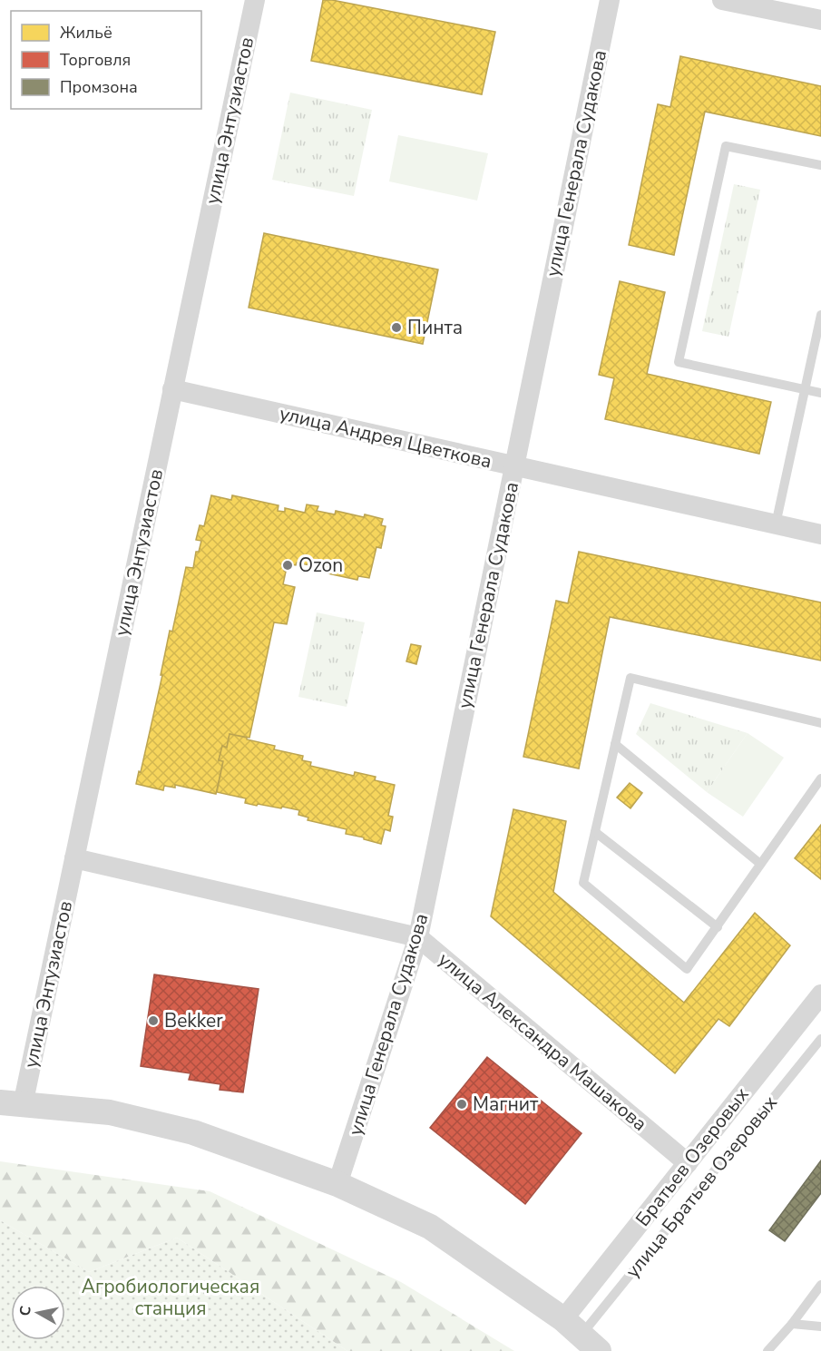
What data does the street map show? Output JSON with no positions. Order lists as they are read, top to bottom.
{
  "streets": {
    "street": [
      "улица Энтузиастов",
      "улица Генерала Судакова",
      "улица Андрея Цветкова",
      "улица Александра Машакова",
      "Братьев Озеровых"
    ],
    "lane": ["улица Братьев Озеровых"]
  },
  "crossings": [
    ["улица Энтузиастов", "улица Андрея Цветкова"],
    ["улица Энтузиастов", "улица Александра Машакова"],
    ["улица Генерала Судакова", "улица Андрея Цветкова"],
    ["улица Генерала Судакова", "улица Александра Машакова"],
    ["улица Александра Машакова", "Братьев Озеровых"],
    ["Братьев Озеровых", "улица Братьев Озеровых"]
  ],
  "parks": ["Агробиологическая станция"],
  "places": [
    "Пинта",
    "Ozon",
    "Bekker",
    "Магнит"
  ],
  "legend": ["Жильё", "Торговля", "Промзона"],
  "north": "left"
}
